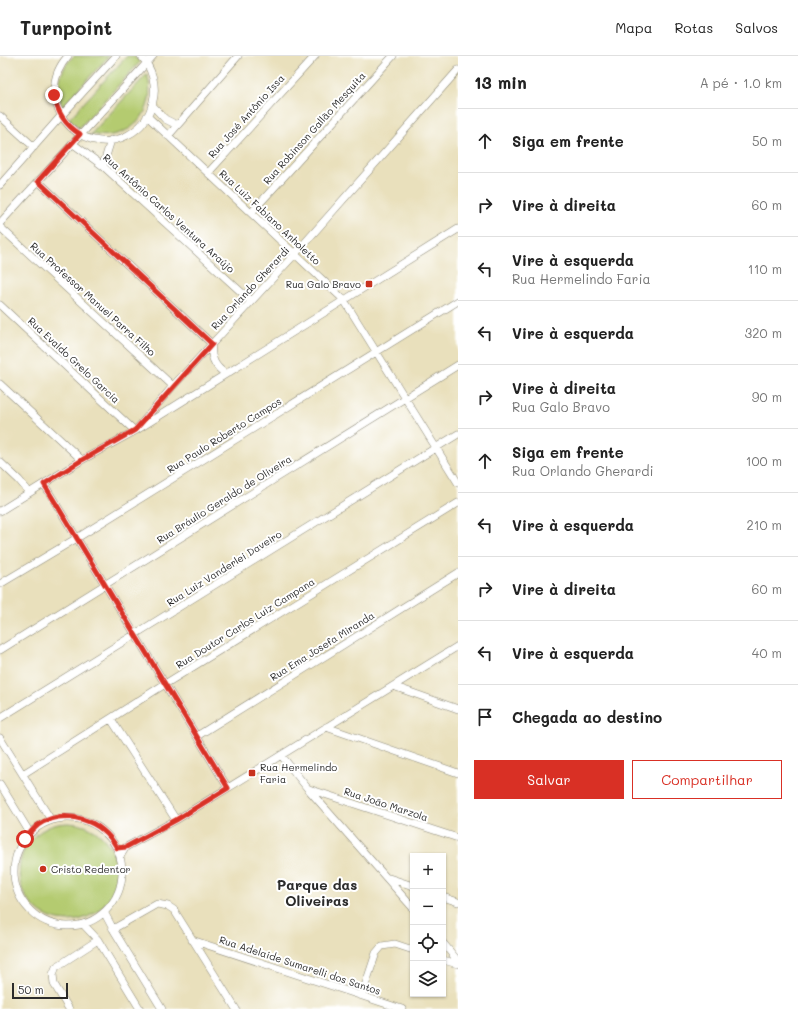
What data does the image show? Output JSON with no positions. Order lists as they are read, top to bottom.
{
  "streets": {
    "street": [
      "Rua José Antônio Issa",
      "Rua Robinson Gallão Mesquita",
      "Rua Antônio Carlos Ventura Araújo",
      "Rua Luiz Fabiano Anholetto",
      "Rua Orlando Gherardi",
      "Rua Professor Manuel Parra Filho",
      "Rua Evaldo Grelo Garcia",
      "Rua Paulo Roberto Campos",
      "Rua Bráulio Geraldo de Oliveira",
      "Rua Luiz Vanderlei Daveiro",
      "Rua Doutor Carlos Luiz Campana",
      "Rua Ema Josefa Miranda",
      "Rua João Marzola",
      "Rua Adelaide Sumarelli dos Santos"
    ]
  },
  "crossings": [
    ["Rua José Antônio Issa", "Rua Luiz Fabiano Anholetto"],
    ["Rua Robinson Gallão Mesquita", "Rua Luiz Fabiano Anholetto"],
    ["Rua Antônio Carlos Ventura Araújo", "Rua Orlando Gherardi"],
    ["Rua Luiz Fabiano Anholetto", "Rua Orlando Gherardi"],
    ["Rua Luiz Fabiano Anholetto", "Rua Paulo Roberto Campos"],
    ["Rua Luiz Fabiano Anholetto", "Rua Bráulio Geraldo de Oliveira"],
    ["Rua Luiz Fabiano Anholetto", "Rua Luiz Vanderlei Daveiro"],
    ["Rua Orlando Gherardi", "Rua Professor Manuel Parra Filho"],
    ["Rua Orlando Gherardi", "Rua Evaldo Grelo Garcia"]
  ],
  "districts": ["Parque das Oliveiras"],
  "places": {
    "transit": ["Rua Galo Bravo", "Rua Hermelindo Faria"],
    "other": ["Cristo Redentor"]
  },
  "scale_bar": "50 m",
  "page": {
    "header": "Turnpoint",
    "nav": ["Mapa", "Rotas", "Salvos"],
    "heading": ["13 min", "A pé · 1.0 km"],
    "list": [
      ["Siga em frente", "50 m"],
      ["Vire à direita", "60 m"],
      ["Vire à esquerda", "Rua Hermelindo Faria", "110 m"],
      ["Vire à esquerda", "320 m"],
      ["Vire à direita", "Rua Galo Bravo", "90 m"],
      ["Siga em frente", "Rua Orlando Gherardi", "100 m"],
      ["Vire à esquerda", "210 m"],
      ["Vire à direita", "60 m"],
      ["Vire à esquerda", "40 m"],
      "Chegada ao destino"
    ],
    "buttons": ["Salvar", "Compartilhar"],
    "map_buttons": ["+", "−"],
    "scale": "50 m"
  }
}
